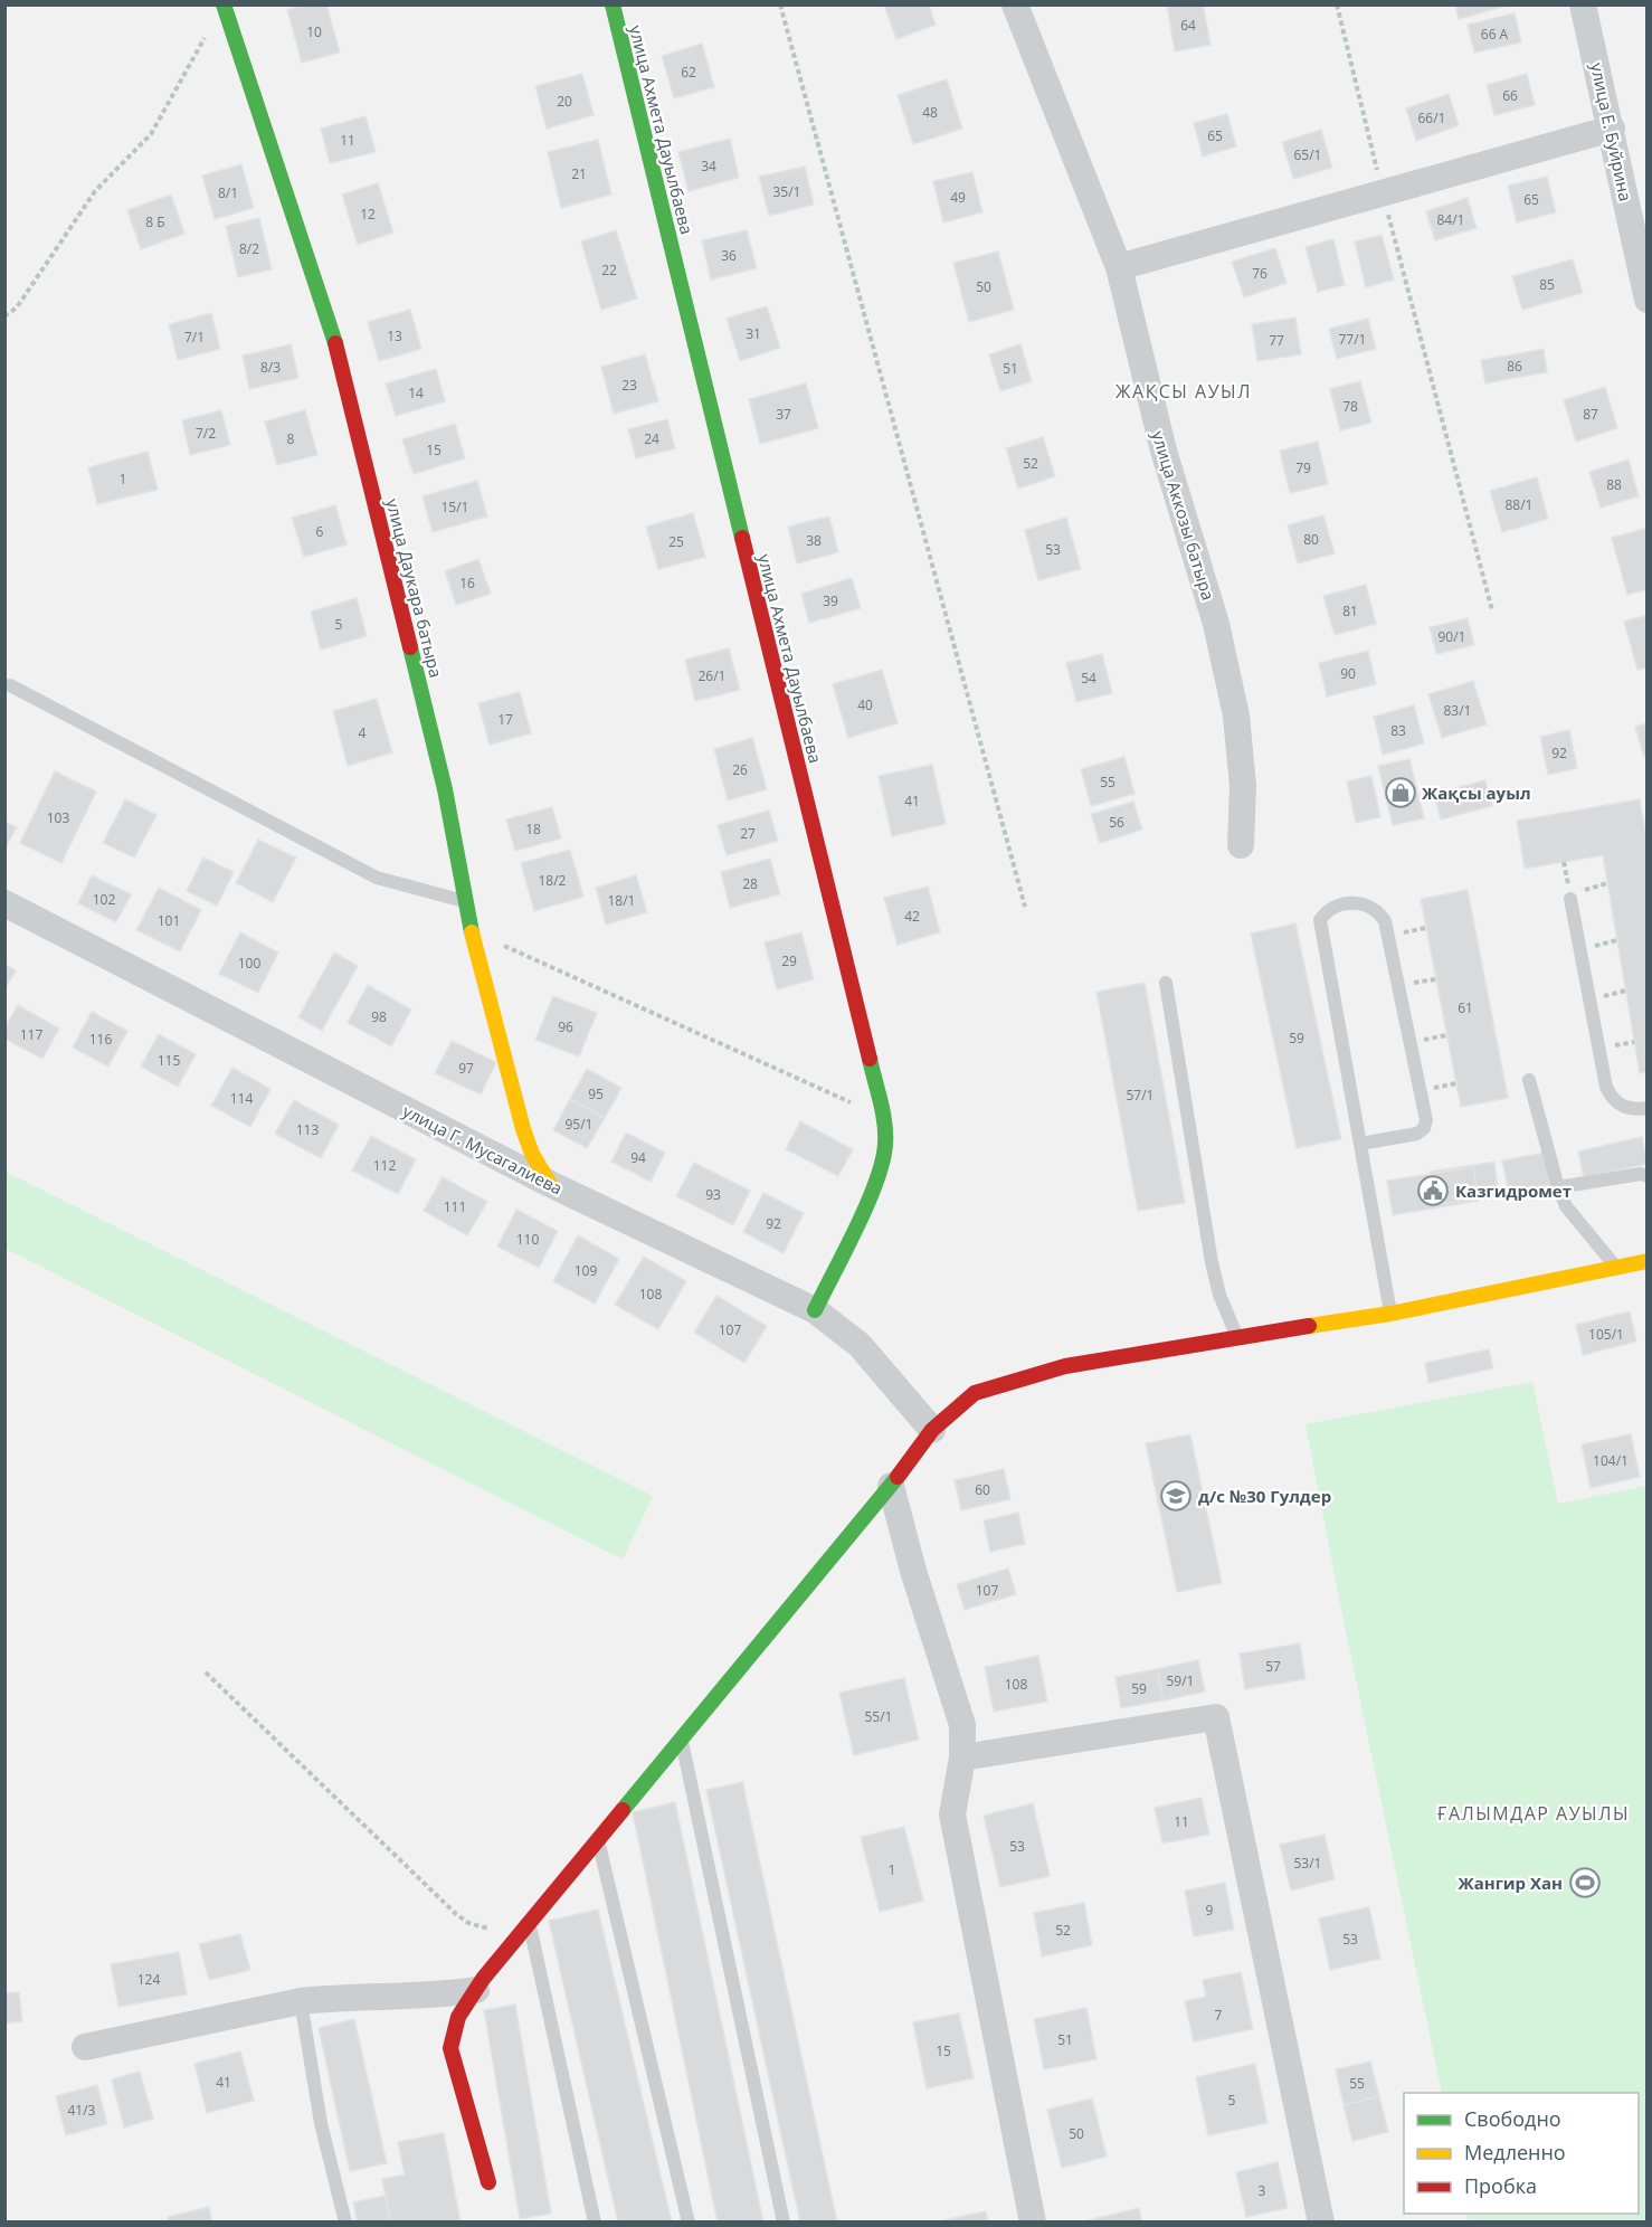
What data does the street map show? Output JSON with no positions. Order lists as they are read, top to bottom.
{
  "streets": {
    "street": [
      "улица Ахмета Дауылбаева",
      "улица Е. Буйрина",
      "улица Аккозы батыра",
      "улица Даукара батыра",
      "улица Г. Мусагалиева"
    ]
  },
  "crossings": [
    ["улица Ахмета Дауылбаева", "улица Г. Мусагалиева"],
    ["улица Даукара батыра", "улица Г. Мусагалиева"]
  ],
  "districts": ["ЖАҚСЫ АУЫЛ", "ҒАЛЫМДАР АУЫЛЫ"],
  "places": {
    "shop": ["Жақсы ауыл"],
    "public building": ["Казгидромет"],
    "school or university": ["д/с №30 Гулдер"],
    "sports": ["Жангир Хан"]
  },
  "house_numbers": [
    "64",
    "10",
    "66 А",
    "62",
    "66",
    "20",
    "48",
    "66/1",
    "65",
    "11",
    "65/1",
    "34",
    "21",
    "35/1",
    "8/1",
    "49",
    "65",
    "12",
    "84/1",
    "8 Б",
    "8/2",
    "36",
    "22",
    "76",
    "85",
    "50",
    "31",
    "13",
    "7/1",
    "77/1",
    "77",
    "86",
    "8/3",
    "51",
    "23",
    "14",
    "78",
    "37",
    "87",
    "7/2",
    "8",
    "24",
    "15",
    "52",
    "79",
    "1",
    "88",
    "88/1",
    "15/1",
    "6",
    "80",
    "38",
    "25",
    "53",
    "16",
    "39",
    "81",
    "5",
    "90/1",
    "90",
    "26/1",
    "54",
    "40",
    "83/1",
    "17",
    "83",
    "4",
    "92",
    "26",
    "55",
    "41",
    "103",
    "56",
    "18",
    "27",
    "18/2",
    "28",
    "102",
    "18/1",
    "42",
    "101",
    "29",
    "100",
    "61",
    "98",
    "96",
    "117",
    "59",
    "116",
    "115",
    "97",
    "95",
    "57/1",
    "114",
    "95/1",
    "113",
    "94",
    "112",
    "93",
    "111",
    "92",
    "110",
    "109",
    "108",
    "107",
    "105/1",
    "104/1",
    "60",
    "107",
    "57",
    "59/1",
    "108",
    "59",
    "55/1",
    "11",
    "53",
    "53/1",
    "1",
    "9",
    "52",
    "53",
    "124",
    "7",
    "51",
    "15",
    "41",
    "55",
    "5",
    "41/3",
    "50",
    "3"
  ],
  "legend": ["Свободно", "Медленно", "Пробка"]
}
